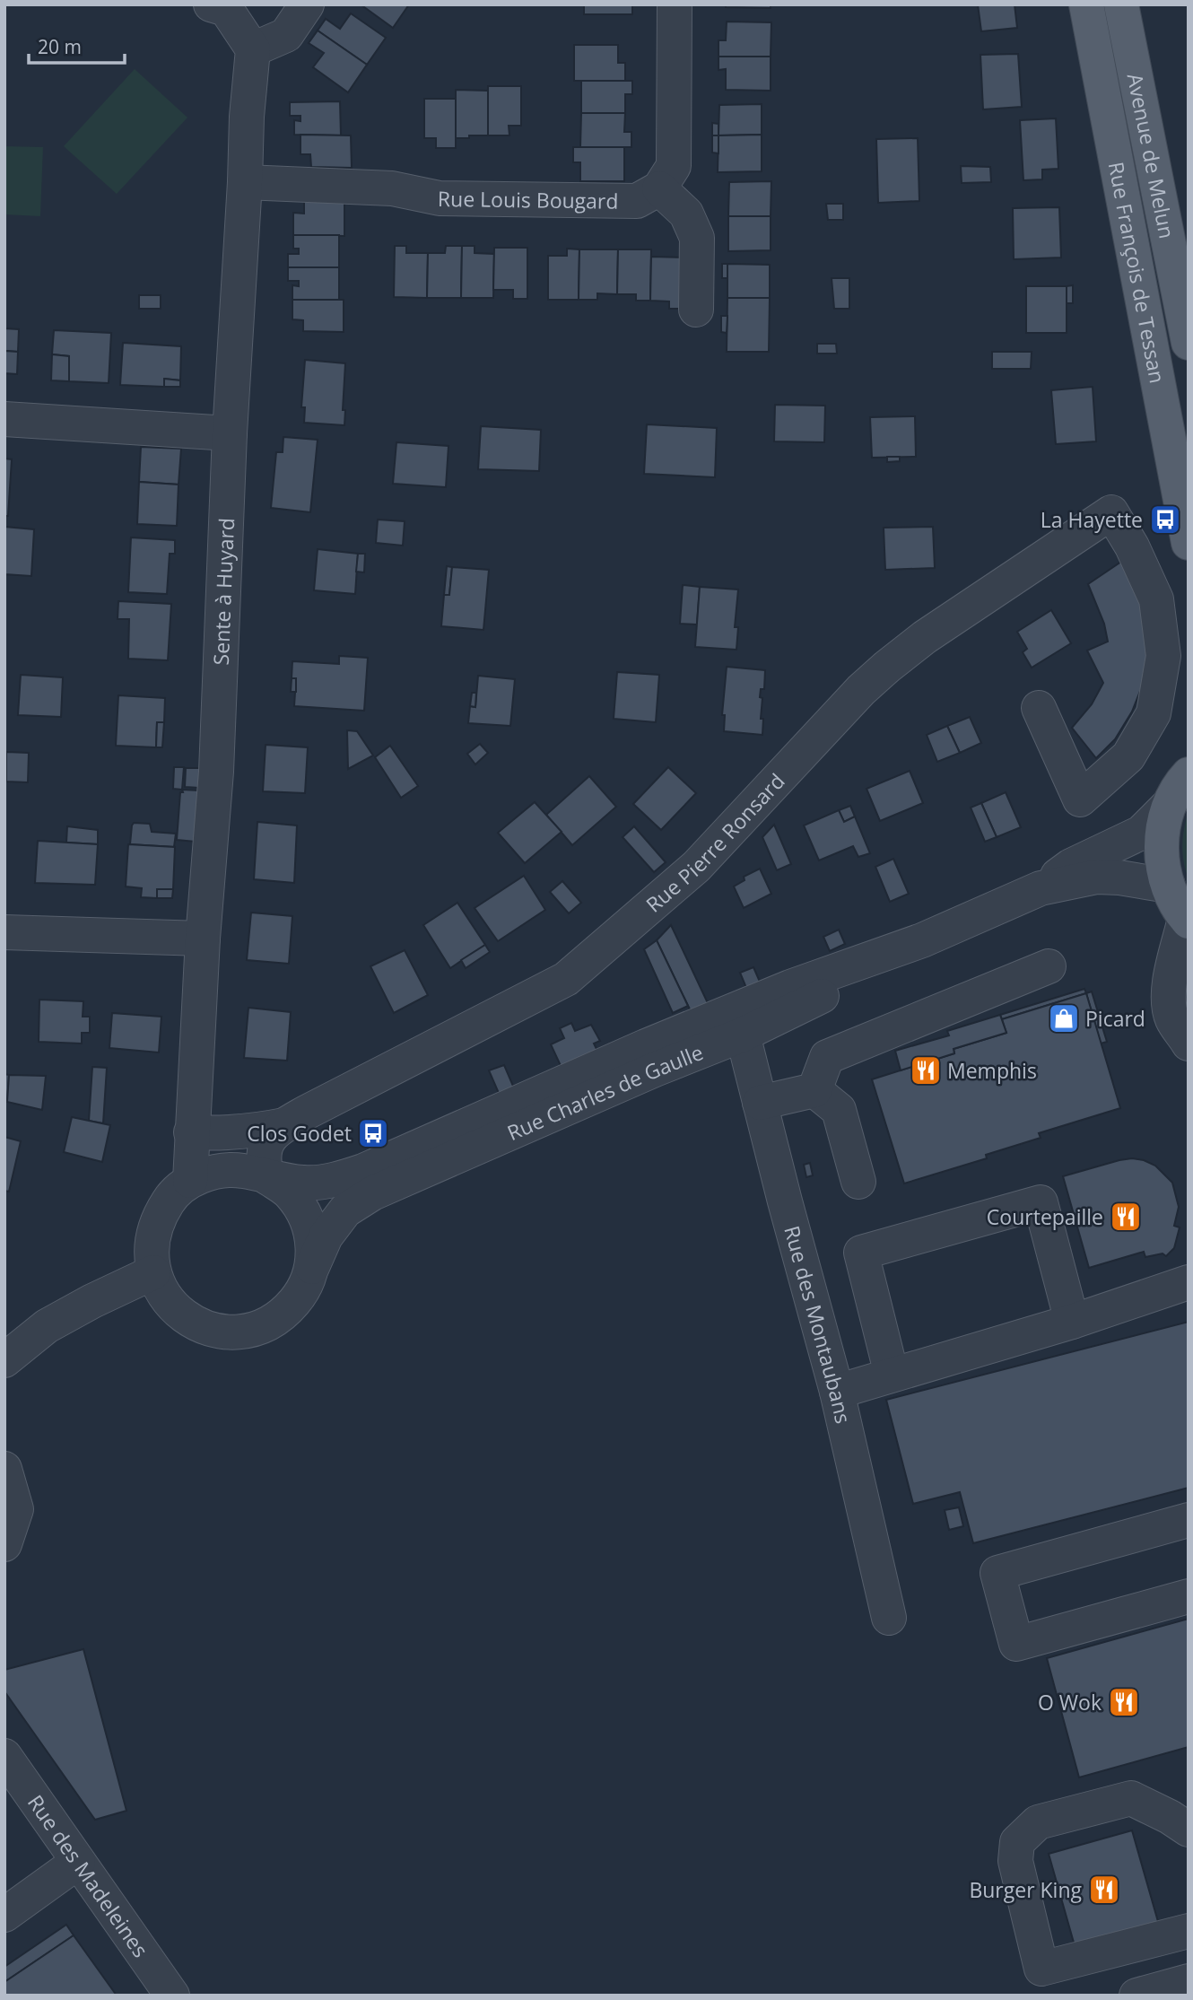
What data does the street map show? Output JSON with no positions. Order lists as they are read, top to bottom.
{
  "streets": {
    "main road": ["Avenue de Melun", "Rue François de Tessan"],
    "street": [
      "Rue Louis Bougard",
      "Sente à Huyard",
      "Rue Pierre Ronsard",
      "Rue Charles de Gaulle",
      "Rue des Montaubans",
      "Rue des Madeleines"
    ]
  },
  "crossings": [
    ["Rue Louis Bougard", "Sente à Huyard"],
    ["Sente à Huyard", "Rue Pierre Ronsard"],
    ["Sente à Huyard", "Rue Charles de Gaulle"],
    ["Rue Pierre Ronsard", "Rue Charles de Gaulle"],
    ["Rue Charles de Gaulle", "Rue des Montaubans"]
  ],
  "places": {
    "bus stop": ["La Hayette", "Clos Godet"],
    "shop": ["Picard"],
    "restaurant": [
      "Memphis",
      "Courtepaille",
      "O Wok",
      "Burger King"
    ]
  },
  "scale_bar": "20 m"
}
